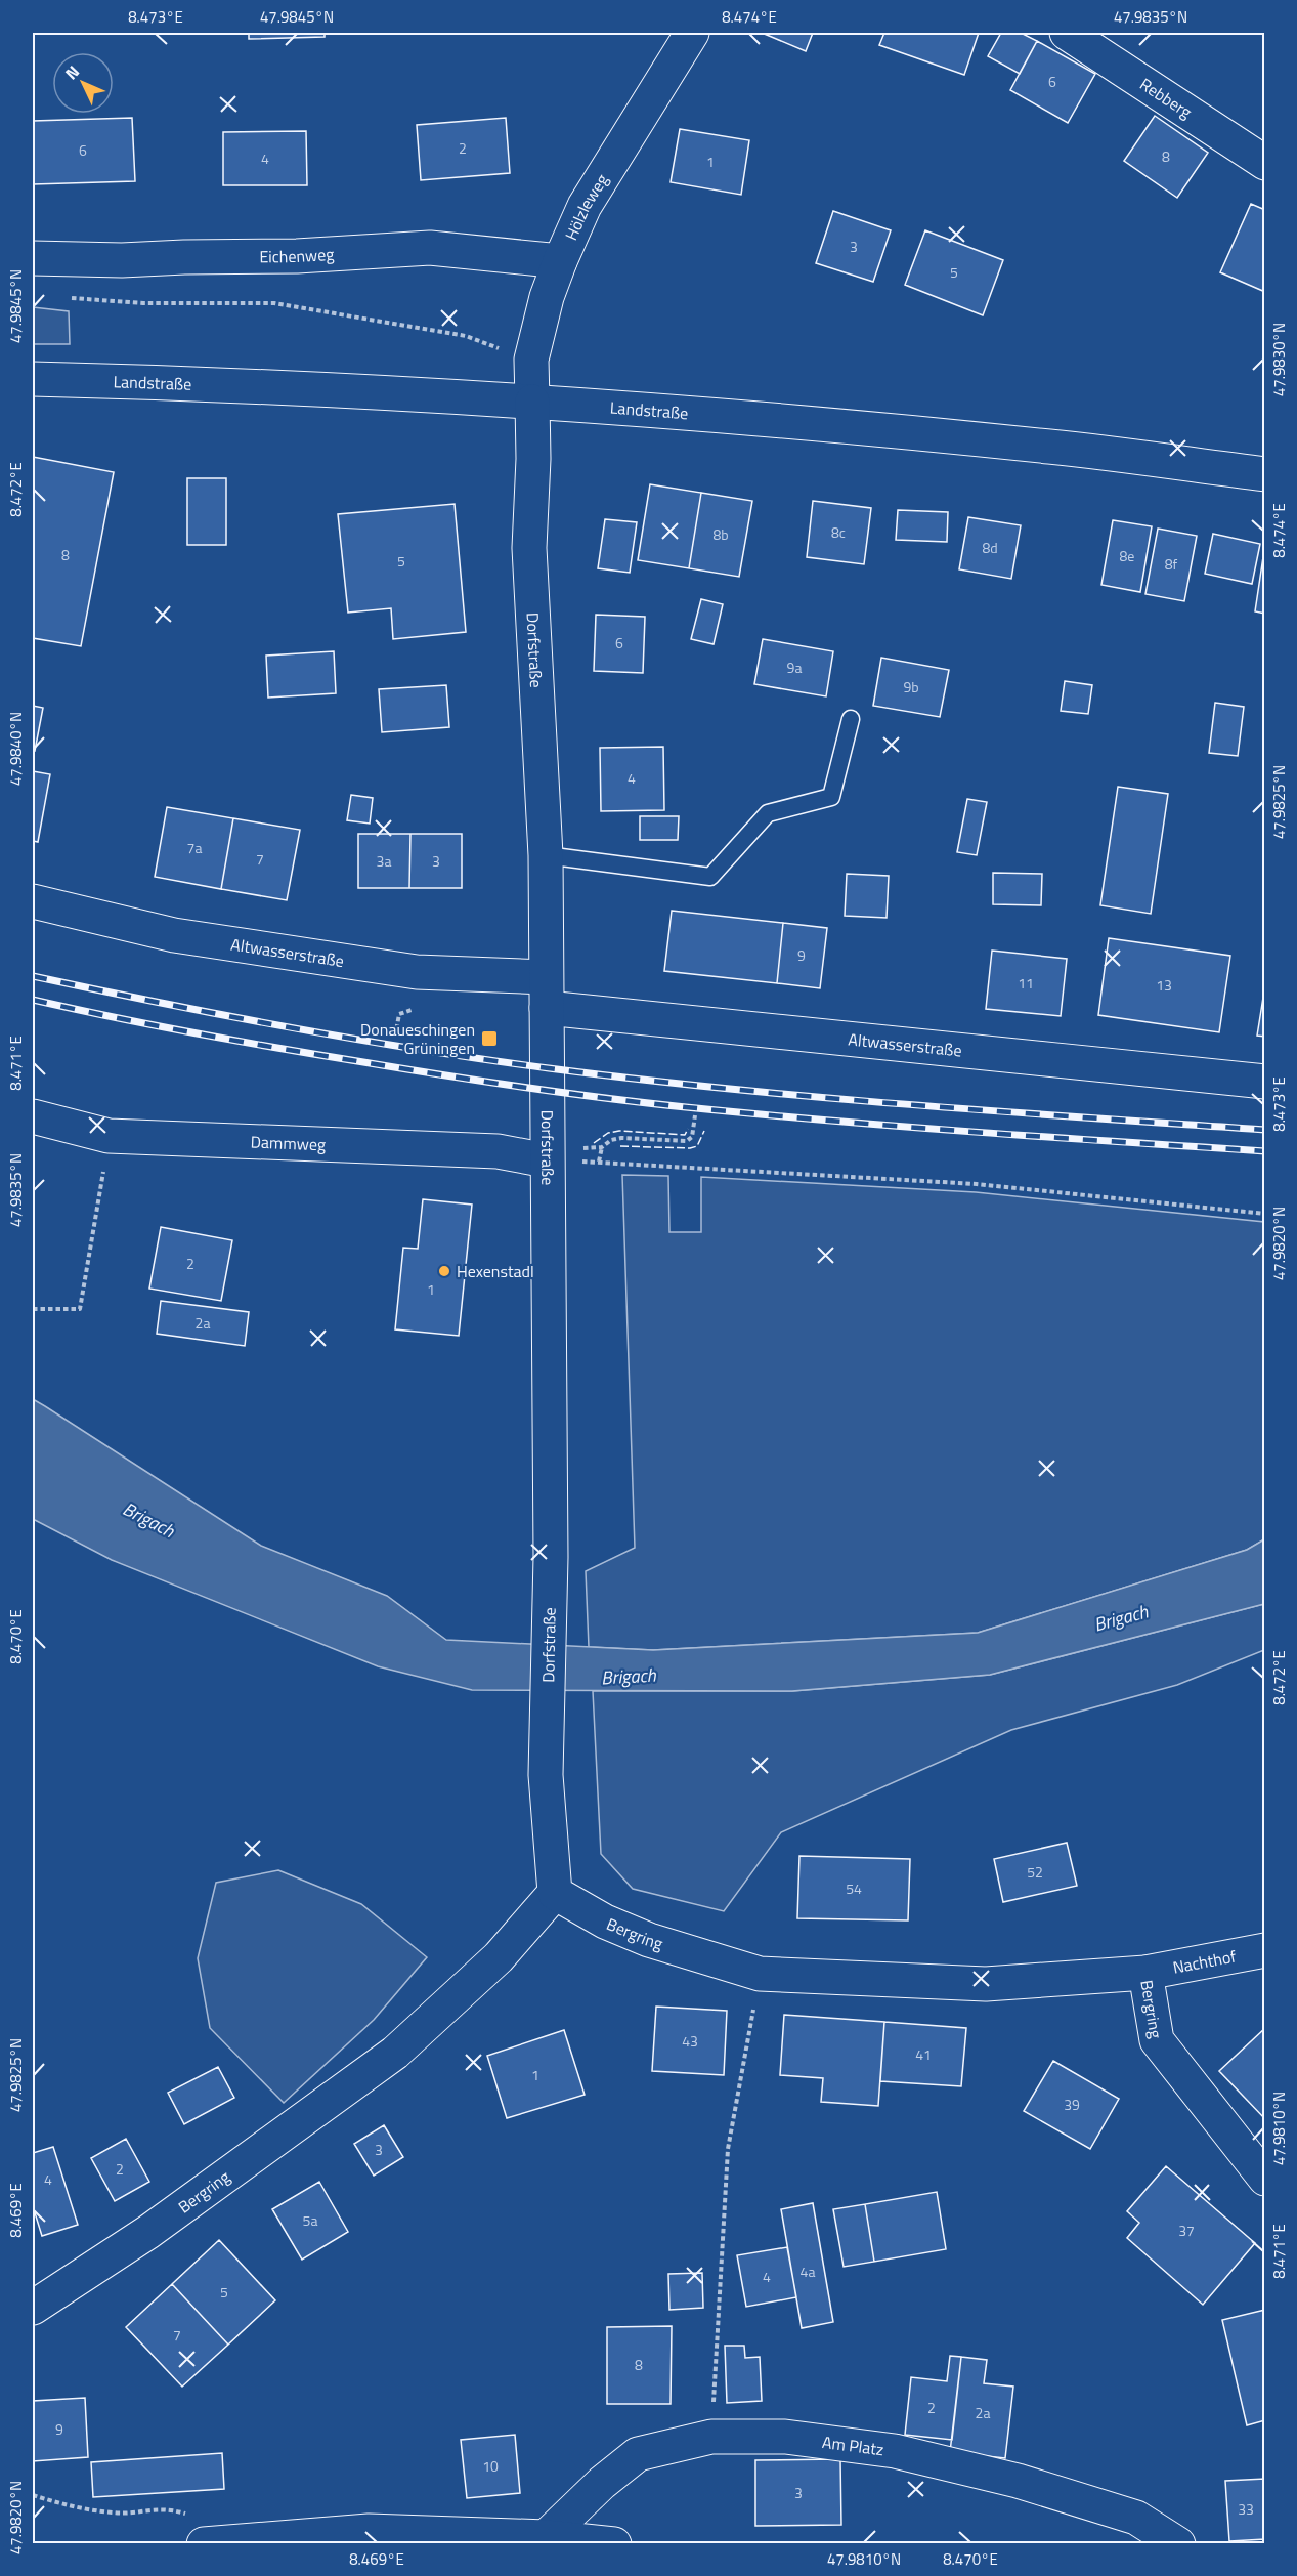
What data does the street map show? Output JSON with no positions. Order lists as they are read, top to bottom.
{
  "streets": {
    "street": [
      "Rebberg",
      "Hölzleweg",
      "Eichenweg",
      "Landstraße",
      "Dorfstraße",
      "Altwasserstraße",
      "Dammweg",
      "Bergring",
      "Nachthof",
      "Am Platz"
    ]
  },
  "crossings": [
    ["Hölzleweg", "Eichenweg"],
    ["Hölzleweg", "Landstraße"],
    ["Hölzleweg", "Dorfstraße"],
    ["Landstraße", "Dorfstraße"],
    ["Dorfstraße", "Altwasserstraße"],
    ["Dorfstraße", "Dammweg"],
    ["Dorfstraße", "Bergring"],
    ["Bergring", "Nachthof"]
  ],
  "water": ["Brigach"],
  "places": {
    "transit": ["Donaueschingen Grüningen"],
    "other": ["Hexenstadl"]
  },
  "house_numbers": [
    "6",
    "2",
    "6",
    "8",
    "4",
    "1",
    "3",
    "5",
    "8c",
    "8b",
    "8d",
    "8",
    "8e",
    "5",
    "8f",
    "6",
    "9a",
    "9b",
    "4",
    "7a",
    "7",
    "3a",
    "3",
    "9",
    "11",
    "13",
    "2",
    "1",
    "2a",
    "52",
    "54",
    "43",
    "41",
    "1",
    "39",
    "3",
    "2",
    "4",
    "5a",
    "37",
    "4a",
    "4",
    "5",
    "7",
    "8",
    "2",
    "2a",
    "9",
    "10",
    "3",
    "33"
  ],
  "north": "top left",
  "coordinates": [
    "8.473°E",
    "47.9845°N",
    "8.474°E",
    "47.9835°N",
    "47.9830°N",
    "8.472°E",
    "47.9840°N",
    "47.9825°N",
    "8.471°E",
    "47.9820°N",
    "8.470°E",
    "47.9810°N",
    "8.469°E"
  ]
}
